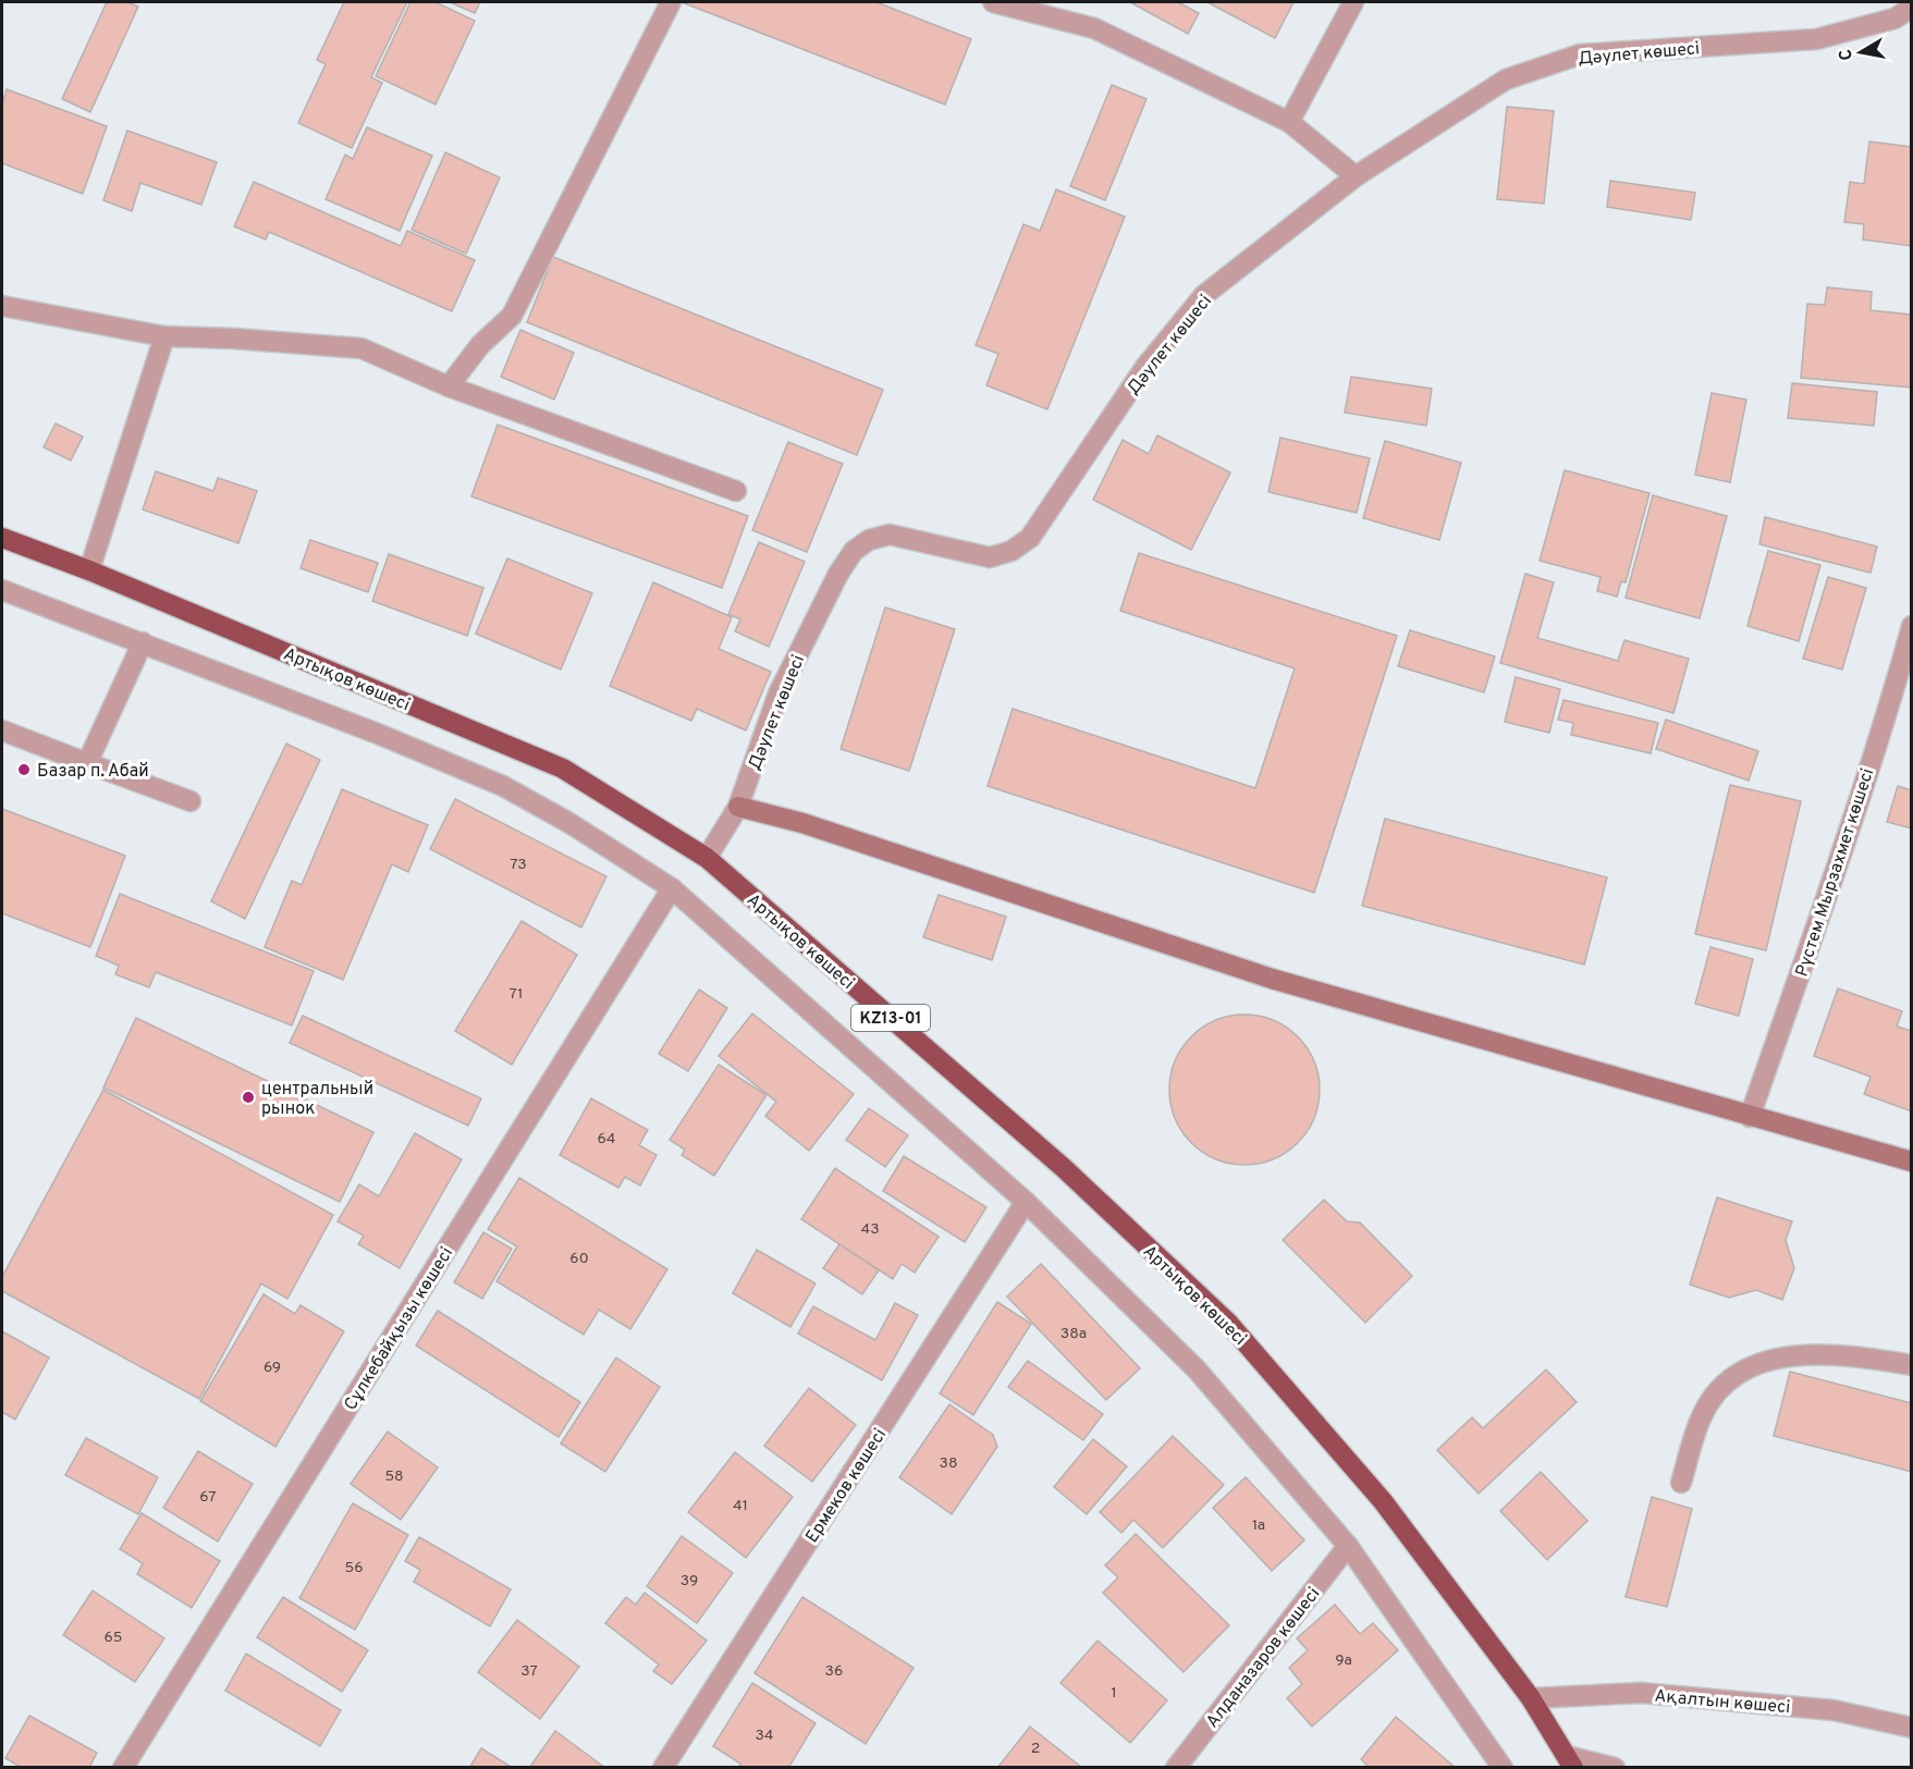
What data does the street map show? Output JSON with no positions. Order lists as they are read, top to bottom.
{
  "streets": {
    "highway": ["Артықов көшесі", "KZ13-01"],
    "street": [
      "Дәулет көшесі",
      "Рүстем Мырзахмет көшесі",
      "Сұлкебайқызы көшесі",
      "Ермеков көшесі",
      "Алданазаров көшесі",
      "Ақалтын көшесі"
    ]
  },
  "crossings": [
    ["Дәулет көшесі", "Артықов көшесі"],
    ["Артықов көшесі", "Ақалтын көшесі"]
  ],
  "places": ["Базар п. Абай", "центральный рынок"],
  "house_numbers": [
    "73",
    "71",
    "64",
    "43",
    "60",
    "38а",
    "69",
    "38",
    "58",
    "67",
    "41",
    "1а",
    "56",
    "39",
    "65",
    "9а",
    "37",
    "36",
    "1",
    "34",
    "2"
  ],
  "north": "left"
}
